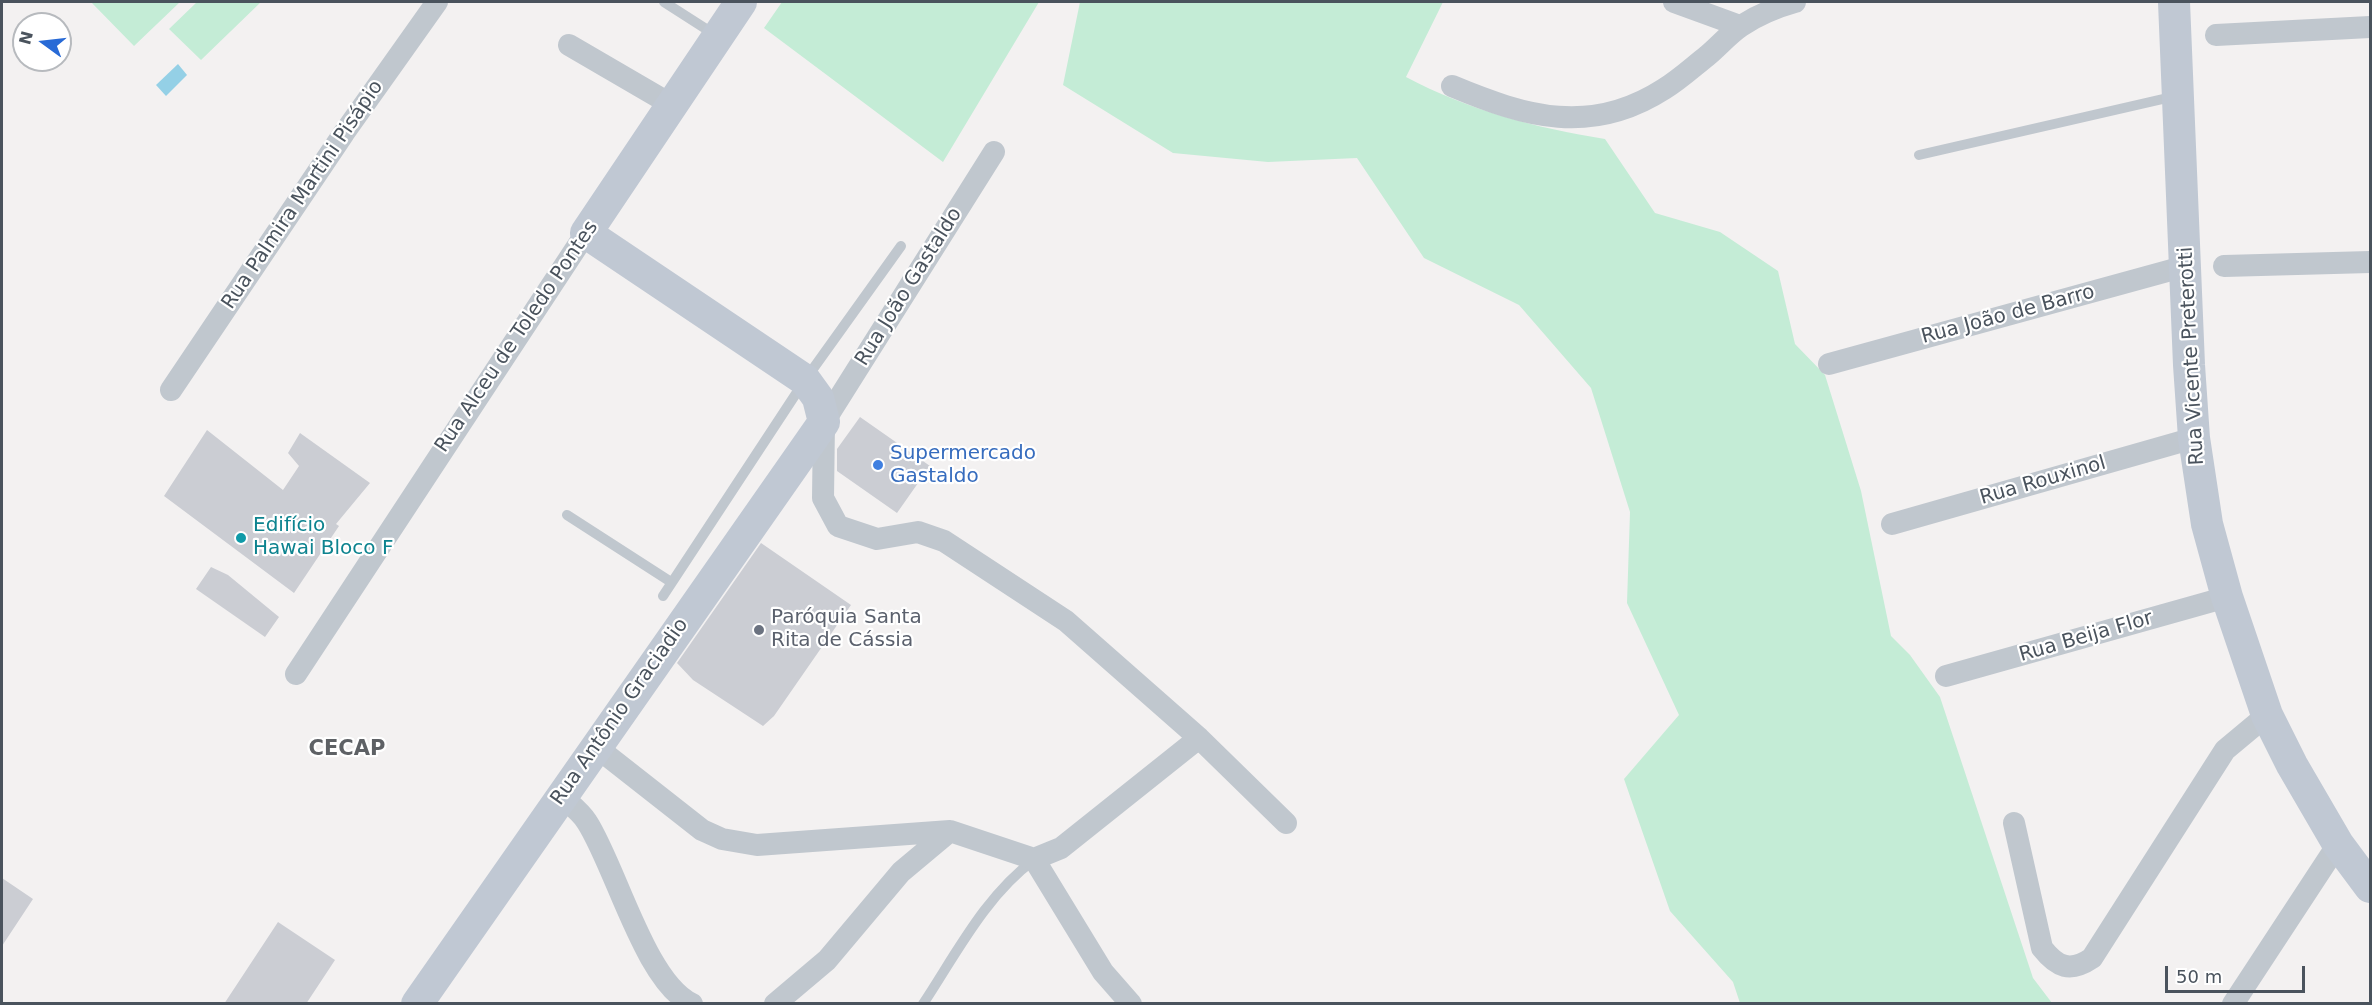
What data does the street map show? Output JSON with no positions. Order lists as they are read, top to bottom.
{
  "streets": {
    "main road": ["Rua Alceu de Toledo Pontes", "Rua Vicente Preterotti", "Rua Antônio Graciadio"],
    "street": [
      "Rua Palmira Martini Pisápio",
      "Rua João Gastaldo",
      "Rua João de Barro",
      "Rua Rouxinol",
      "Rua Beija Flor"
    ]
  },
  "crossings": [
    ["Rua João Gastaldo", "Rua Antônio Graciadio"],
    ["Rua João de Barro", "Rua Vicente Preterotti"],
    ["Rua Vicente Preterotti", "Rua Rouxinol"],
    ["Rua Vicente Preterotti", "Rua Beija Flor"]
  ],
  "districts": ["CECAP"],
  "places": ["Supermercado Gastaldo", "Edifício Hawai Bloco F", "Paróquia Santa Rita de Cássia"],
  "scale_bar": "50 m",
  "north": "left"
}
